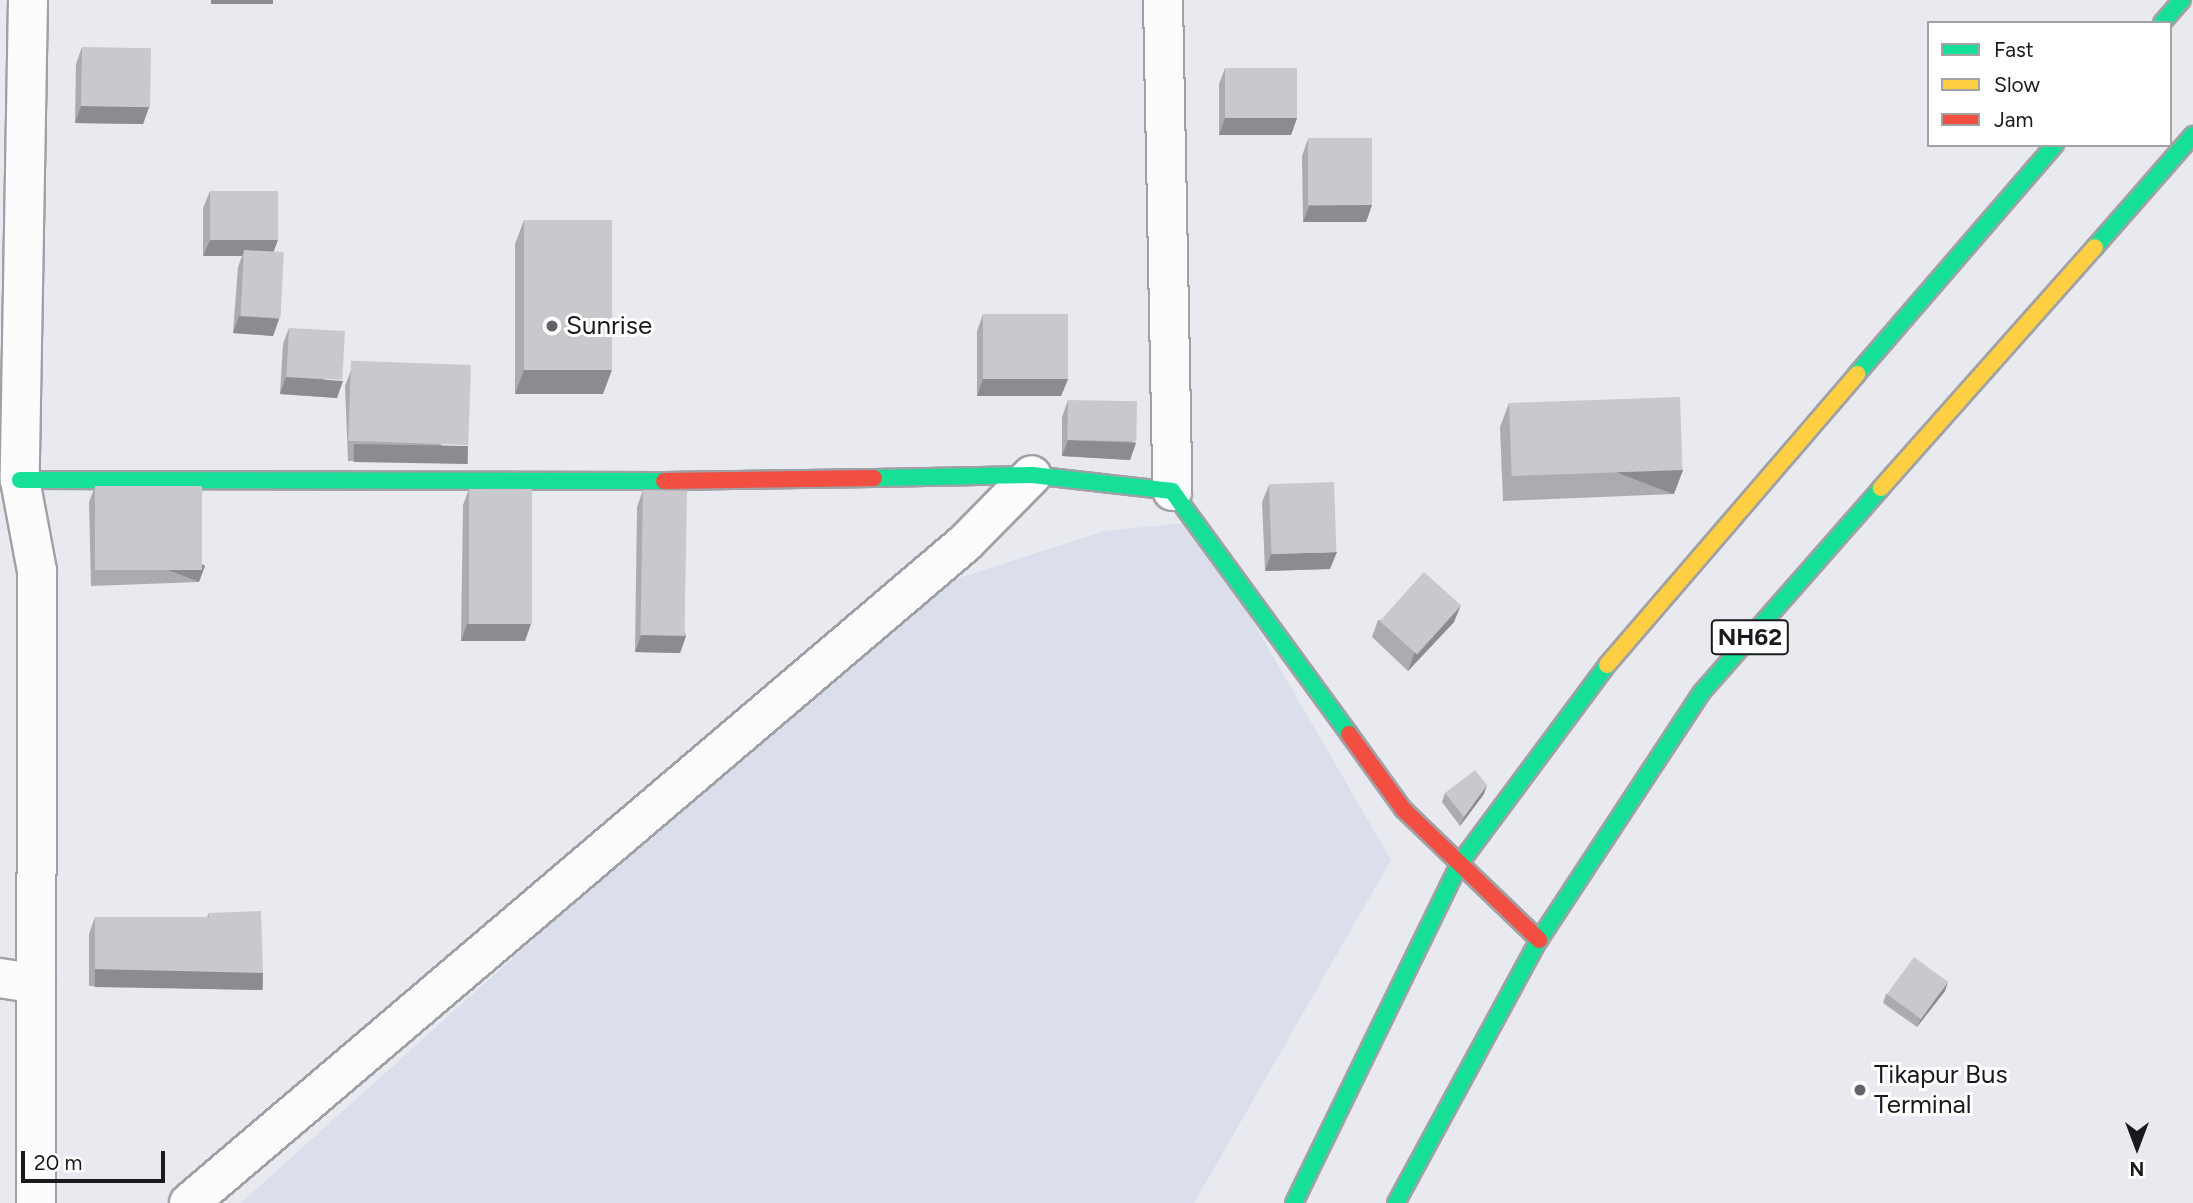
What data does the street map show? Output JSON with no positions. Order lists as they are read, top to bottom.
{
  "streets": {
    "main road": ["NH62"]
  },
  "places": ["Sunrise", "Tikapur Bus Terminal"],
  "legend": ["Fast", "Slow", "Jam"],
  "scale_bar": "20 m",
  "north": "bottom"
}
